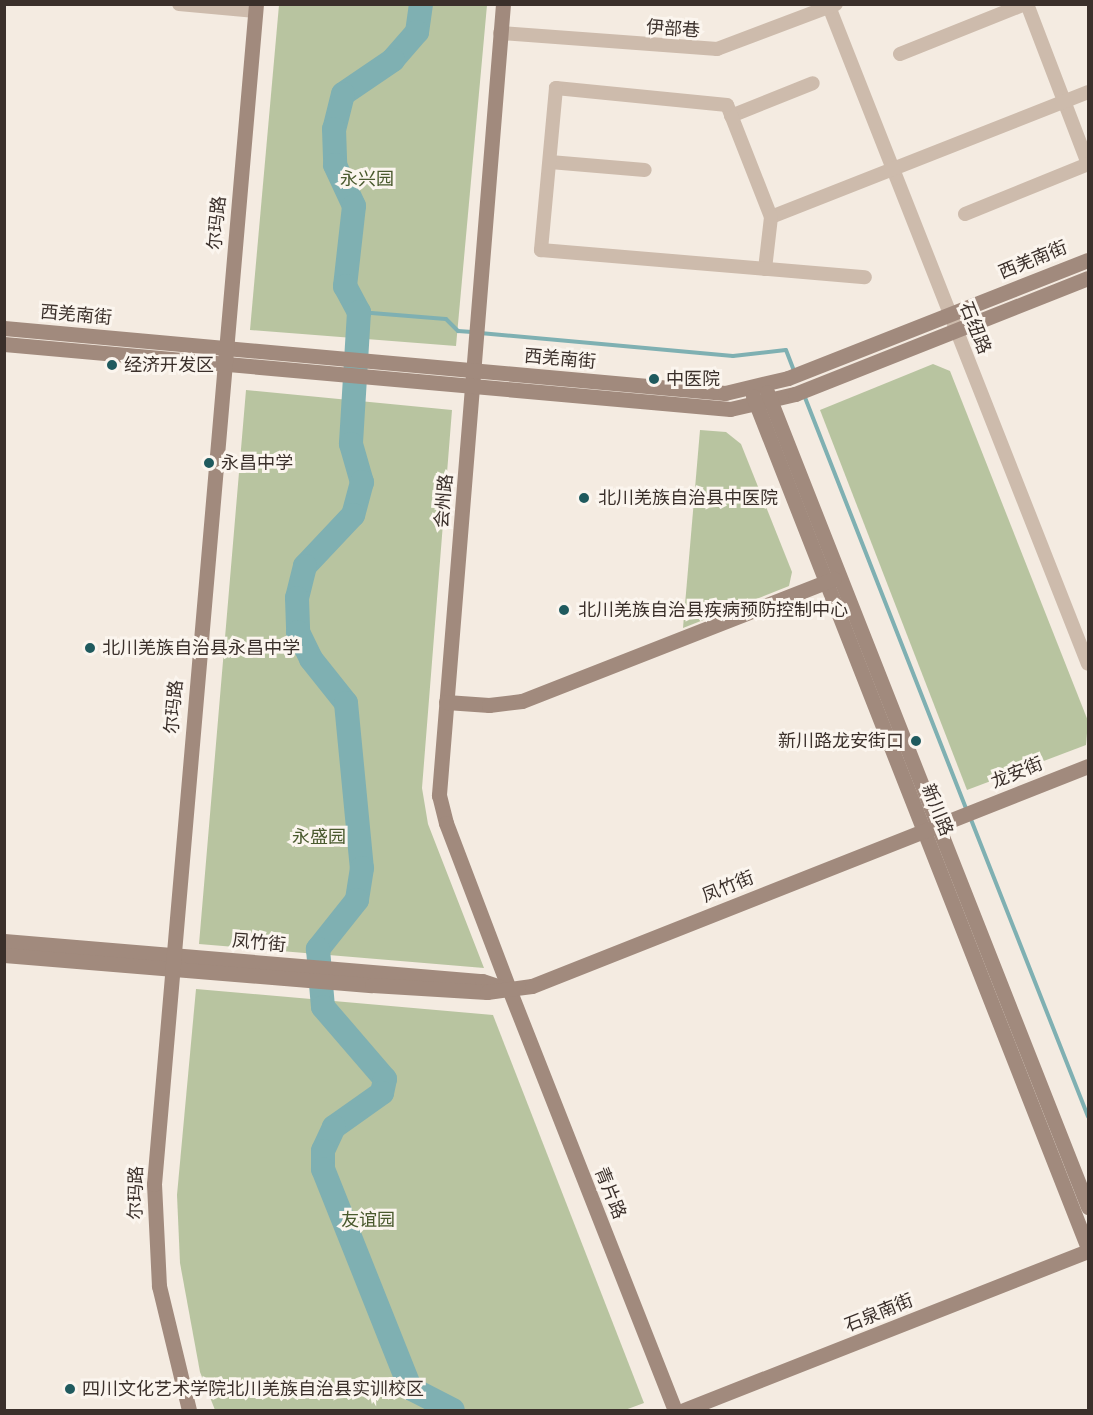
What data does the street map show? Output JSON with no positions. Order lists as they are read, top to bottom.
{
  "streets": {
    "street": [
      "伊部巷",
      "尔玛路",
      "西羌南街",
      "石纽路",
      "会州路",
      "龙安街",
      "新川路",
      "凤竹街",
      "青片路",
      "石泉南街"
    ]
  },
  "crossings": [
    ["伊部巷", "石纽路"],
    ["伊部巷", "会州路"],
    ["尔玛路", "西羌南街"],
    ["尔玛路", "凤竹街"],
    ["西羌南街", "石纽路"],
    ["西羌南街", "会州路"],
    ["西羌南街", "新川路"],
    ["会州路", "凤竹街"],
    ["会州路", "青片路"],
    ["龙安街", "凤竹街"],
    ["新川路", "凤竹街"],
    ["新川路", "石泉南街"],
    ["凤竹街", "青片路"]
  ],
  "parks": ["永兴园", "永盛园", "友谊园"],
  "places": [
    "经济开发区",
    "中医院",
    "永昌中学",
    "北川羌族自治县中医院",
    "北川羌族自治县疾病预防控制中心",
    "北川羌族自治县永昌中学",
    "新川路龙安街口",
    "四川文化艺术学院北川羌族自治县实训校区"
  ]
}
